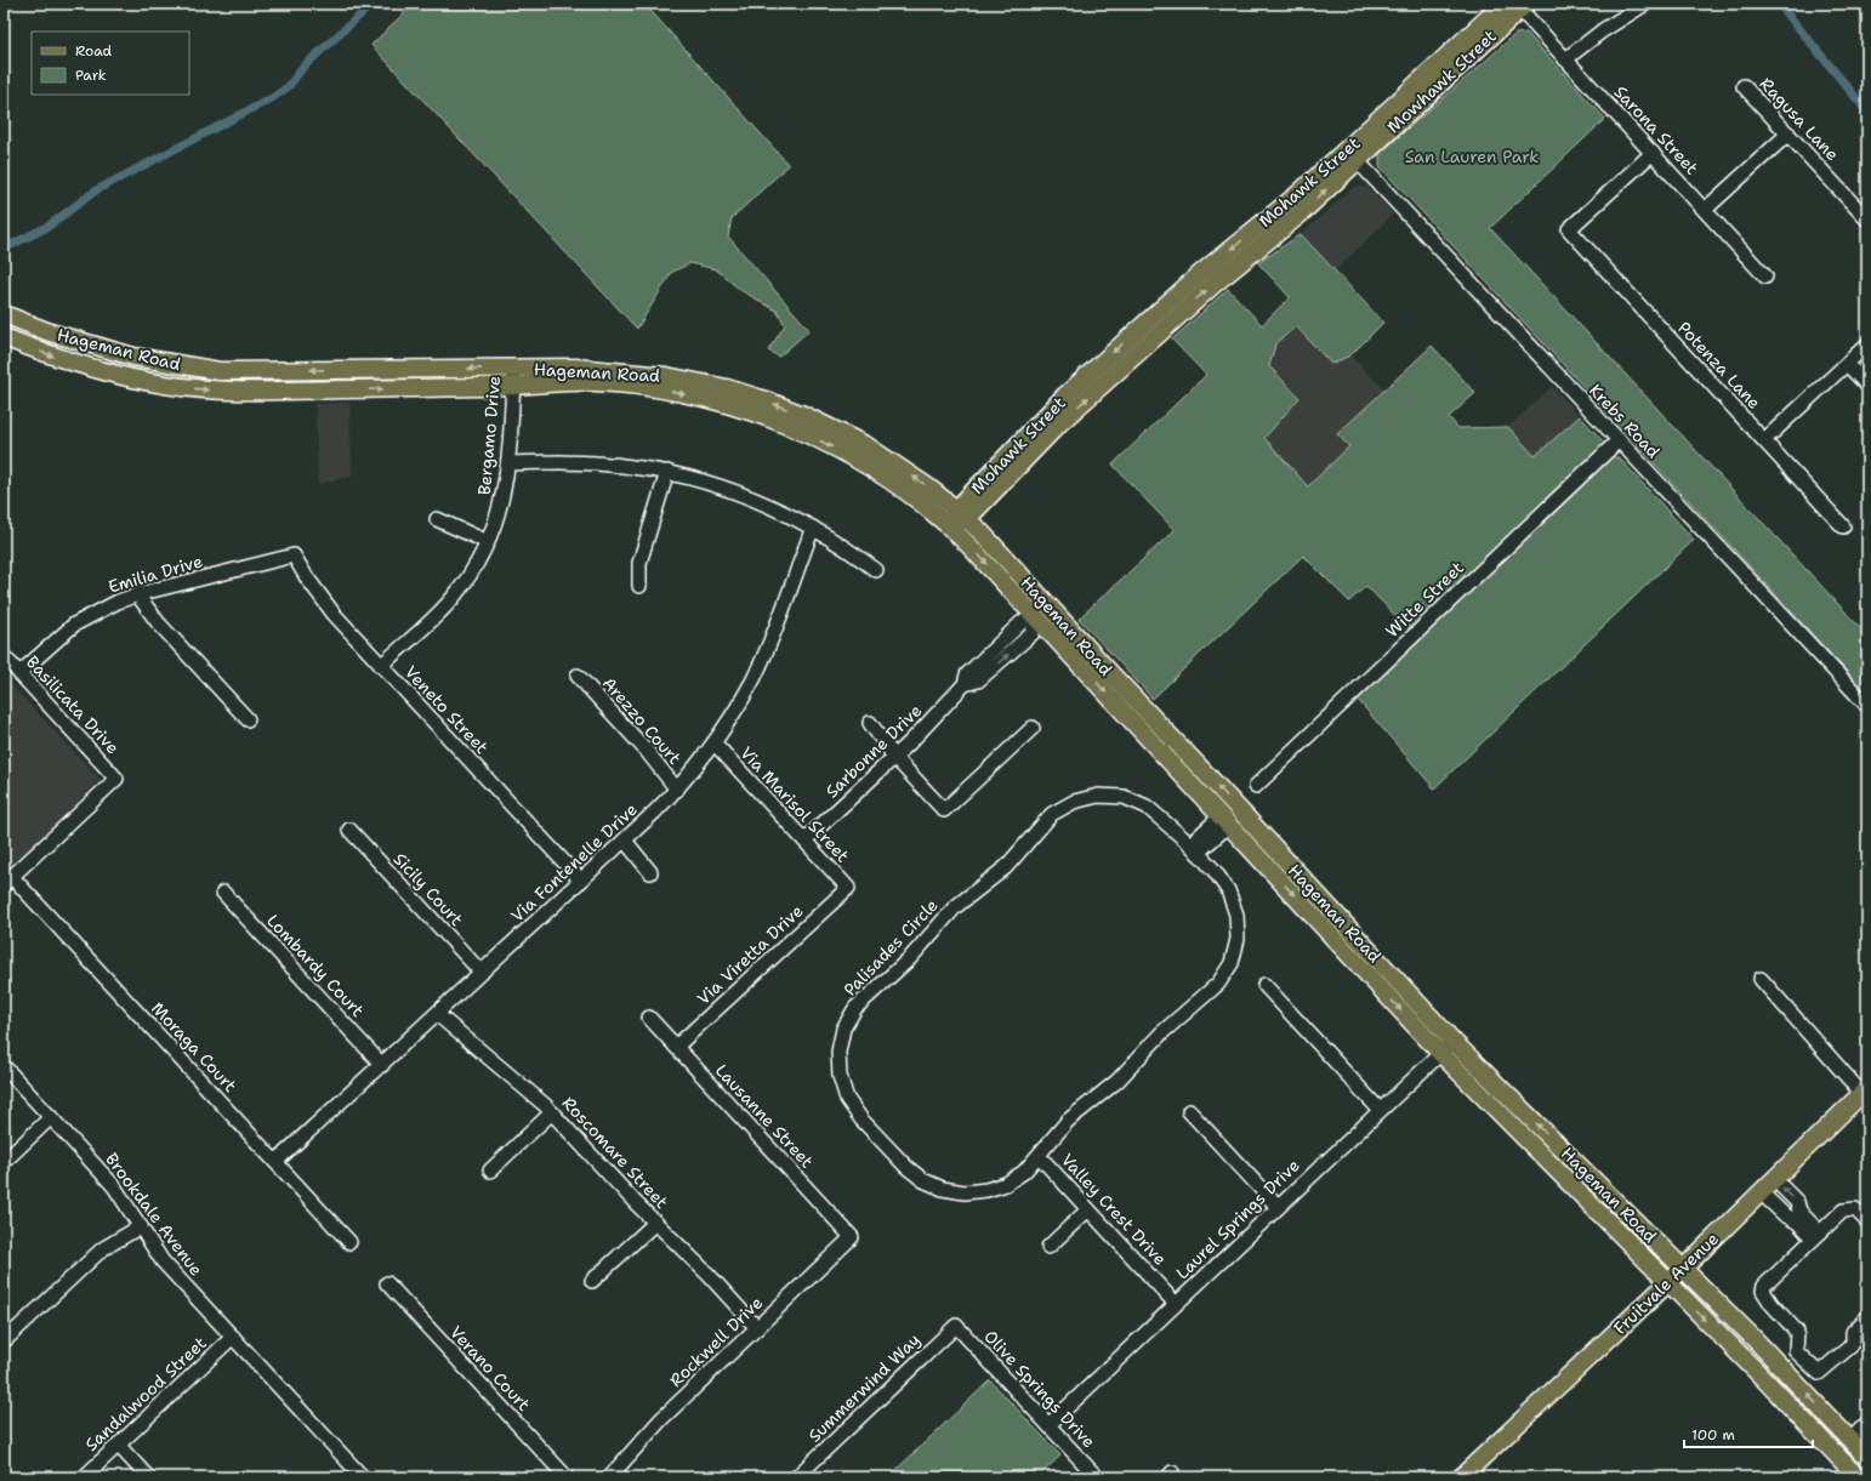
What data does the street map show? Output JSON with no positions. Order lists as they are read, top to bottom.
{
  "streets": {
    "main road": [
      "Mowhawk Street",
      "Mohawk Street",
      "Hageman Road",
      "Fruitvale Avenue"
    ],
    "street": [
      "Ragusa Lane",
      "Sarona Street",
      "Potenza Lane",
      "Krebs Road",
      "Bergamo Drive",
      "Emilia Drive",
      "Witte Street",
      "Basilicata Drive",
      "Veneto Street",
      "Arezzo Court",
      "Sarbonne Drive",
      "Via Marisol Street",
      "Via Fontenelle Drive",
      "Sicily Court",
      "Palisades Circle",
      "Via Viretta Drive",
      "Lombardy Court",
      "Moraga Court",
      "Lausanne Street",
      "Roscomare Street",
      "Valley Crest Drive",
      "Brookdale Avenue",
      "Laurel Springs Drive",
      "Rockwell Drive",
      "Verano Court",
      "Summerwind Way",
      "Olive Springs Drive",
      "Sandalwood Street"
    ]
  },
  "crossings": [
    ["Mowhawk Street", "Sarona Street"],
    ["Mowhawk Street", "Mohawk Street"],
    ["Mowhawk Street", "Krebs Road"],
    ["Sarona Street", "Potenza Lane"],
    ["Mohawk Street", "Hageman Road"],
    ["Mohawk Street", "Krebs Road"],
    ["Hageman Road", "Bergamo Drive"],
    ["Hageman Road", "Sarbonne Drive"],
    ["Hageman Road", "Laurel Springs Drive"],
    ["Hageman Road", "Fruitvale Avenue"],
    ["Krebs Road", "Witte Street"],
    ["Bergamo Drive", "Veneto Street"],
    ["Emilia Drive", "Basilicata Drive"],
    ["Emilia Drive", "Veneto Street"],
    ["Basilicata Drive", "Moraga Court"],
    ["Veneto Street", "Via Fontenelle Drive"],
    ["Arezzo Court", "Via Fontenelle Drive"],
    ["Sarbonne Drive", "Via Marisol Street"],
    ["Via Marisol Street", "Via Fontenelle Drive"],
    ["Via Marisol Street", "Via Viretta Drive"],
    ["Via Fontenelle Drive", "Sicily Court"],
    ["Via Fontenelle Drive", "Lombardy Court"],
    ["Via Fontenelle Drive", "Moraga Court"],
    ["Via Fontenelle Drive", "Roscomare Street"],
    ["Via Viretta Drive", "Lausanne Street"],
    ["Lausanne Street", "Rockwell Drive"],
    ["Roscomare Street", "Rockwell Drive"],
    ["Valley Crest Drive", "Laurel Springs Drive"],
    ["Brookdale Avenue", "Sandalwood Street"],
    ["Laurel Springs Drive", "Olive Springs Drive"],
    ["Summerwind Way", "Olive Springs Drive"]
  ],
  "parks": ["San Lauren Park"],
  "legend": ["Road", "Park"],
  "scale_bar": "100 m"
}
